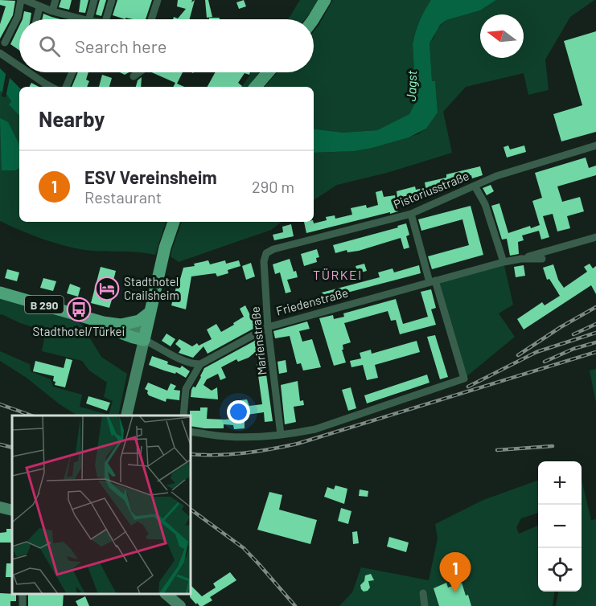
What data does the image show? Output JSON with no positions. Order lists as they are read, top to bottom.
{
  "streets": {
    "main road": ["B 290"],
    "street": ["Pistoriusstraße", "Friedenstraße", "Marienstraße"]
  },
  "crossings": [
    ["Pistoriusstraße", "Marienstraße"],
    ["Friedenstraße", "Marienstraße"]
  ],
  "districts": ["TÜRKEI"],
  "water": ["Jagst"],
  "places": {
    "hotel": ["Stadthotel Crailsheim"],
    "bus stop": ["Stadthotel/Türkei"]
  },
  "north": "left",
  "page": {
    "search": "Search here",
    "heading": "Nearby",
    "list": [
      {
        "mark": "1",
        "name": "ESV Vereinsheim",
        "note": "Restaurant",
        "value": "290 m"
      }
    ],
    "map_buttons": ["+", "−"],
    "pins": "1"
  }
}
